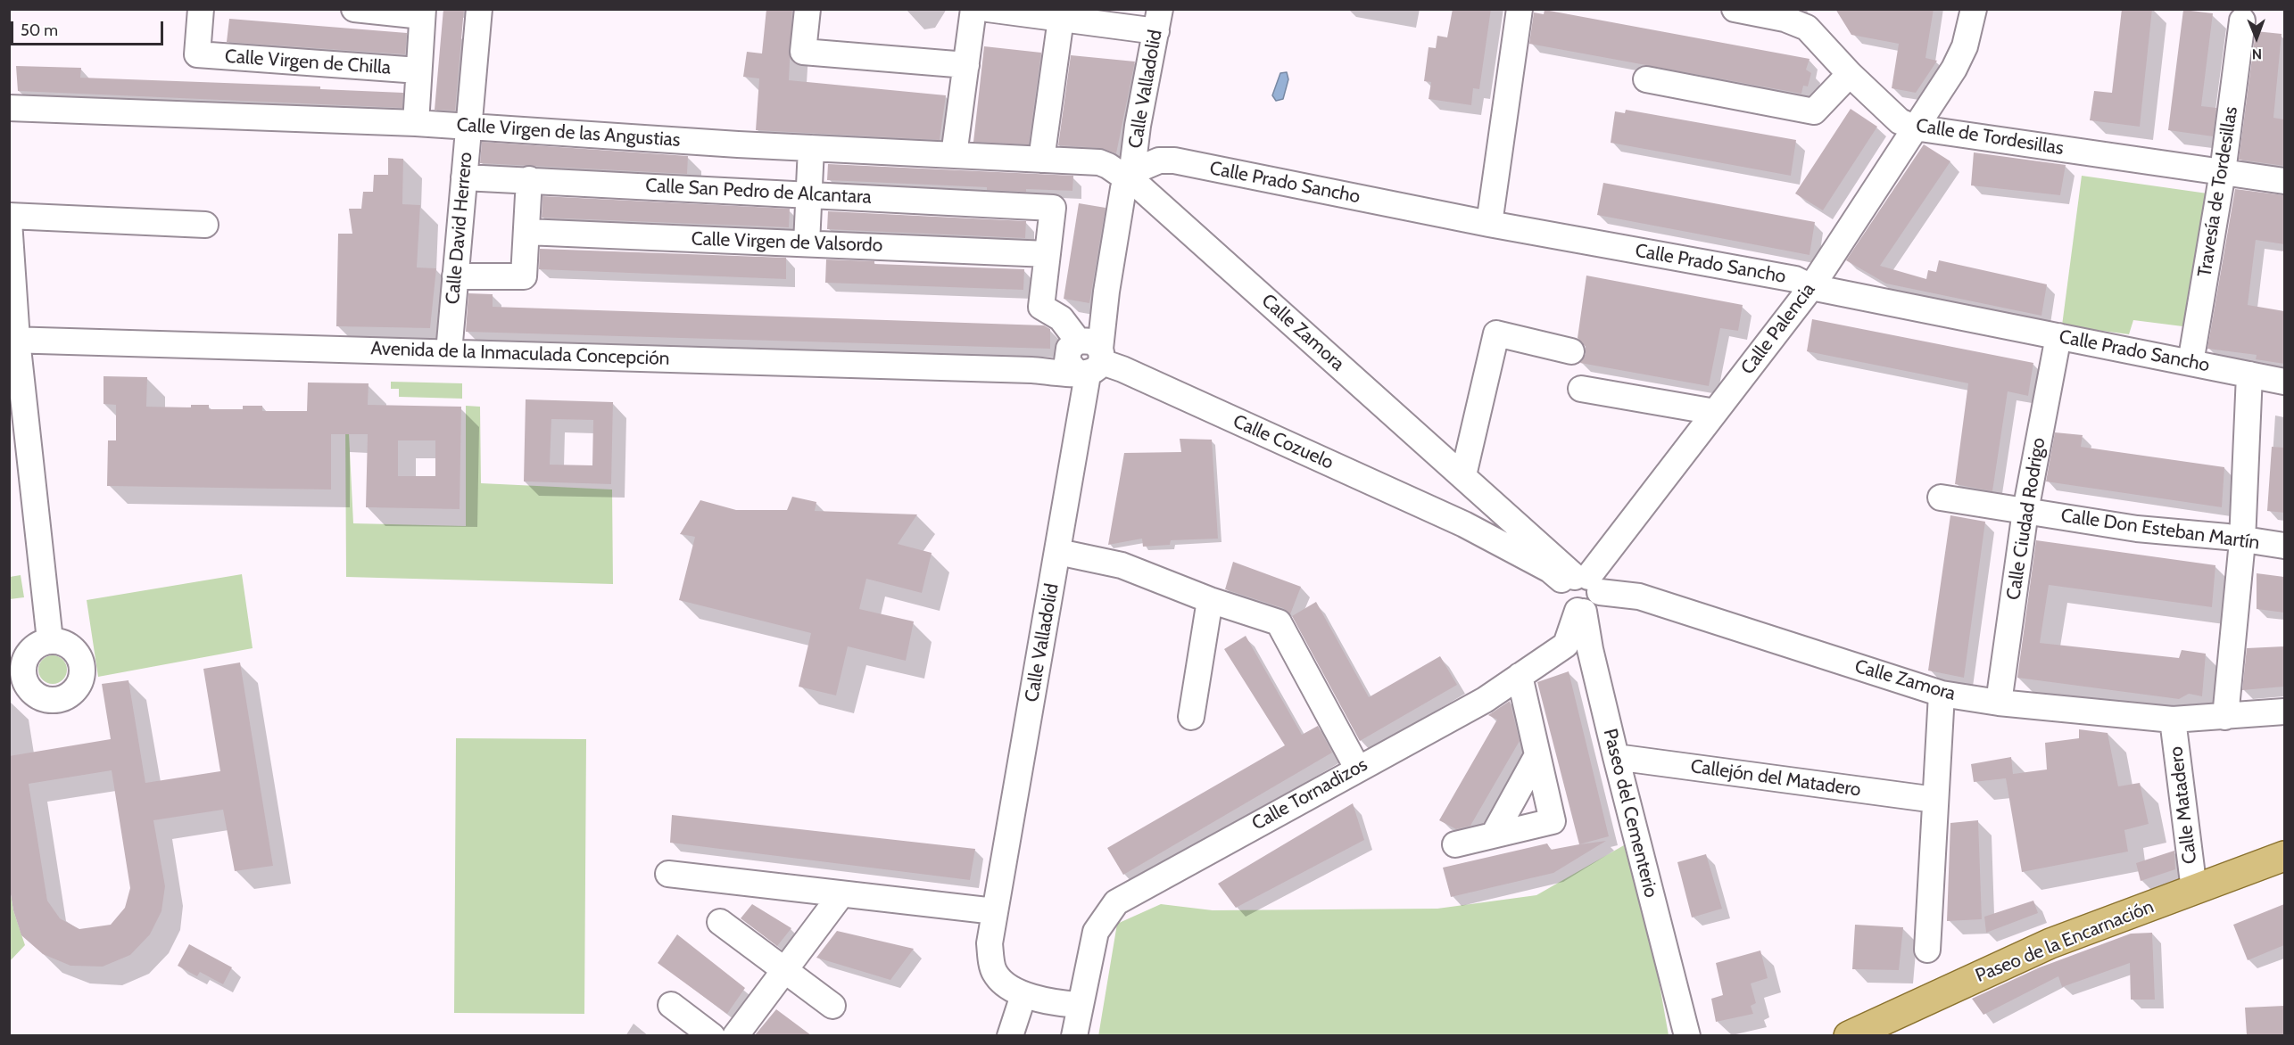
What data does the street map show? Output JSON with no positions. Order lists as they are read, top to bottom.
{
  "streets": {
    "main road": ["Paseo de la Encarnación"],
    "street": [
      "Calle Virgen de Chilla",
      "Calle Valladolid",
      "Calle Virgen de las Angustias",
      "Calle de Tordesillas",
      "Calle Prado Sancho",
      "Calle San Pedro de Alcantara",
      "Travesía de Tordesillas",
      "Calle David Herrero",
      "Calle Virgen de Valsordo",
      "Calle Palencia",
      "Calle Zamora",
      "Avenida de la Inmaculada Concepción",
      "Calle Cozuelo",
      "Calle Ciudad Rodrigo",
      "Calle Don Esteban Martín",
      "Callejón del Matadero",
      "Calle Tornadizos",
      "Calle Matadero",
      "Paseo del Cementerio"
    ]
  },
  "crossings": [
    ["Calle Valladolid", "Calle Virgen de las Angustias"],
    ["Calle Valladolid", "Calle Prado Sancho"],
    ["Calle Valladolid", "Calle Zamora"],
    ["Calle Valladolid", "Avenida de la Inmaculada Concepción"],
    ["Calle Valladolid", "Calle Cozuelo"],
    ["Calle Valladolid", "Calle Tornadizos"],
    ["Calle Virgen de las Angustias", "Calle Prado Sancho"],
    ["Calle Virgen de las Angustias", "Calle David Herrero"],
    ["Calle Virgen de las Angustias", "Calle Zamora"],
    ["Calle de Tordesillas", "Travesía de Tordesillas"],
    ["Calle de Tordesillas", "Calle Palencia"],
    ["Calle Prado Sancho", "Travesía de Tordesillas"],
    ["Calle Prado Sancho", "Calle Palencia"],
    ["Calle Prado Sancho", "Calle Zamora"],
    ["Calle Prado Sancho", "Calle Ciudad Rodrigo"],
    ["Calle San Pedro de Alcantara", "Calle David Herrero"],
    ["Calle San Pedro de Alcantara", "Calle Virgen de Valsordo"],
    ["Calle David Herrero", "Avenida de la Inmaculada Concepción"],
    ["Calle Palencia", "Calle Zamora"],
    ["Calle Palencia", "Calle Cozuelo"],
    ["Calle Palencia", "Calle Tornadizos"],
    ["Calle Palencia", "Paseo del Cementerio"],
    ["Calle Zamora", "Calle Cozuelo"],
    ["Calle Zamora", "Calle Ciudad Rodrigo"],
    ["Calle Zamora", "Calle Tornadizos"],
    ["Calle Zamora", "Calle Matadero"],
    ["Calle Zamora", "Paseo del Cementerio"],
    ["Avenida de la Inmaculada Concepción", "Calle Cozuelo"],
    ["Calle Cozuelo", "Calle Tornadizos"],
    ["Calle Cozuelo", "Paseo del Cementerio"],
    ["Calle Ciudad Rodrigo", "Calle Don Esteban Martín"],
    ["Callejón del Matadero", "Paseo del Cementerio"],
    ["Calle Tornadizos", "Paseo del Cementerio"],
    ["Calle Matadero", "Paseo de la Encarnación"]
  ],
  "scale_bar": "50 m",
  "north": "bottom"
}
